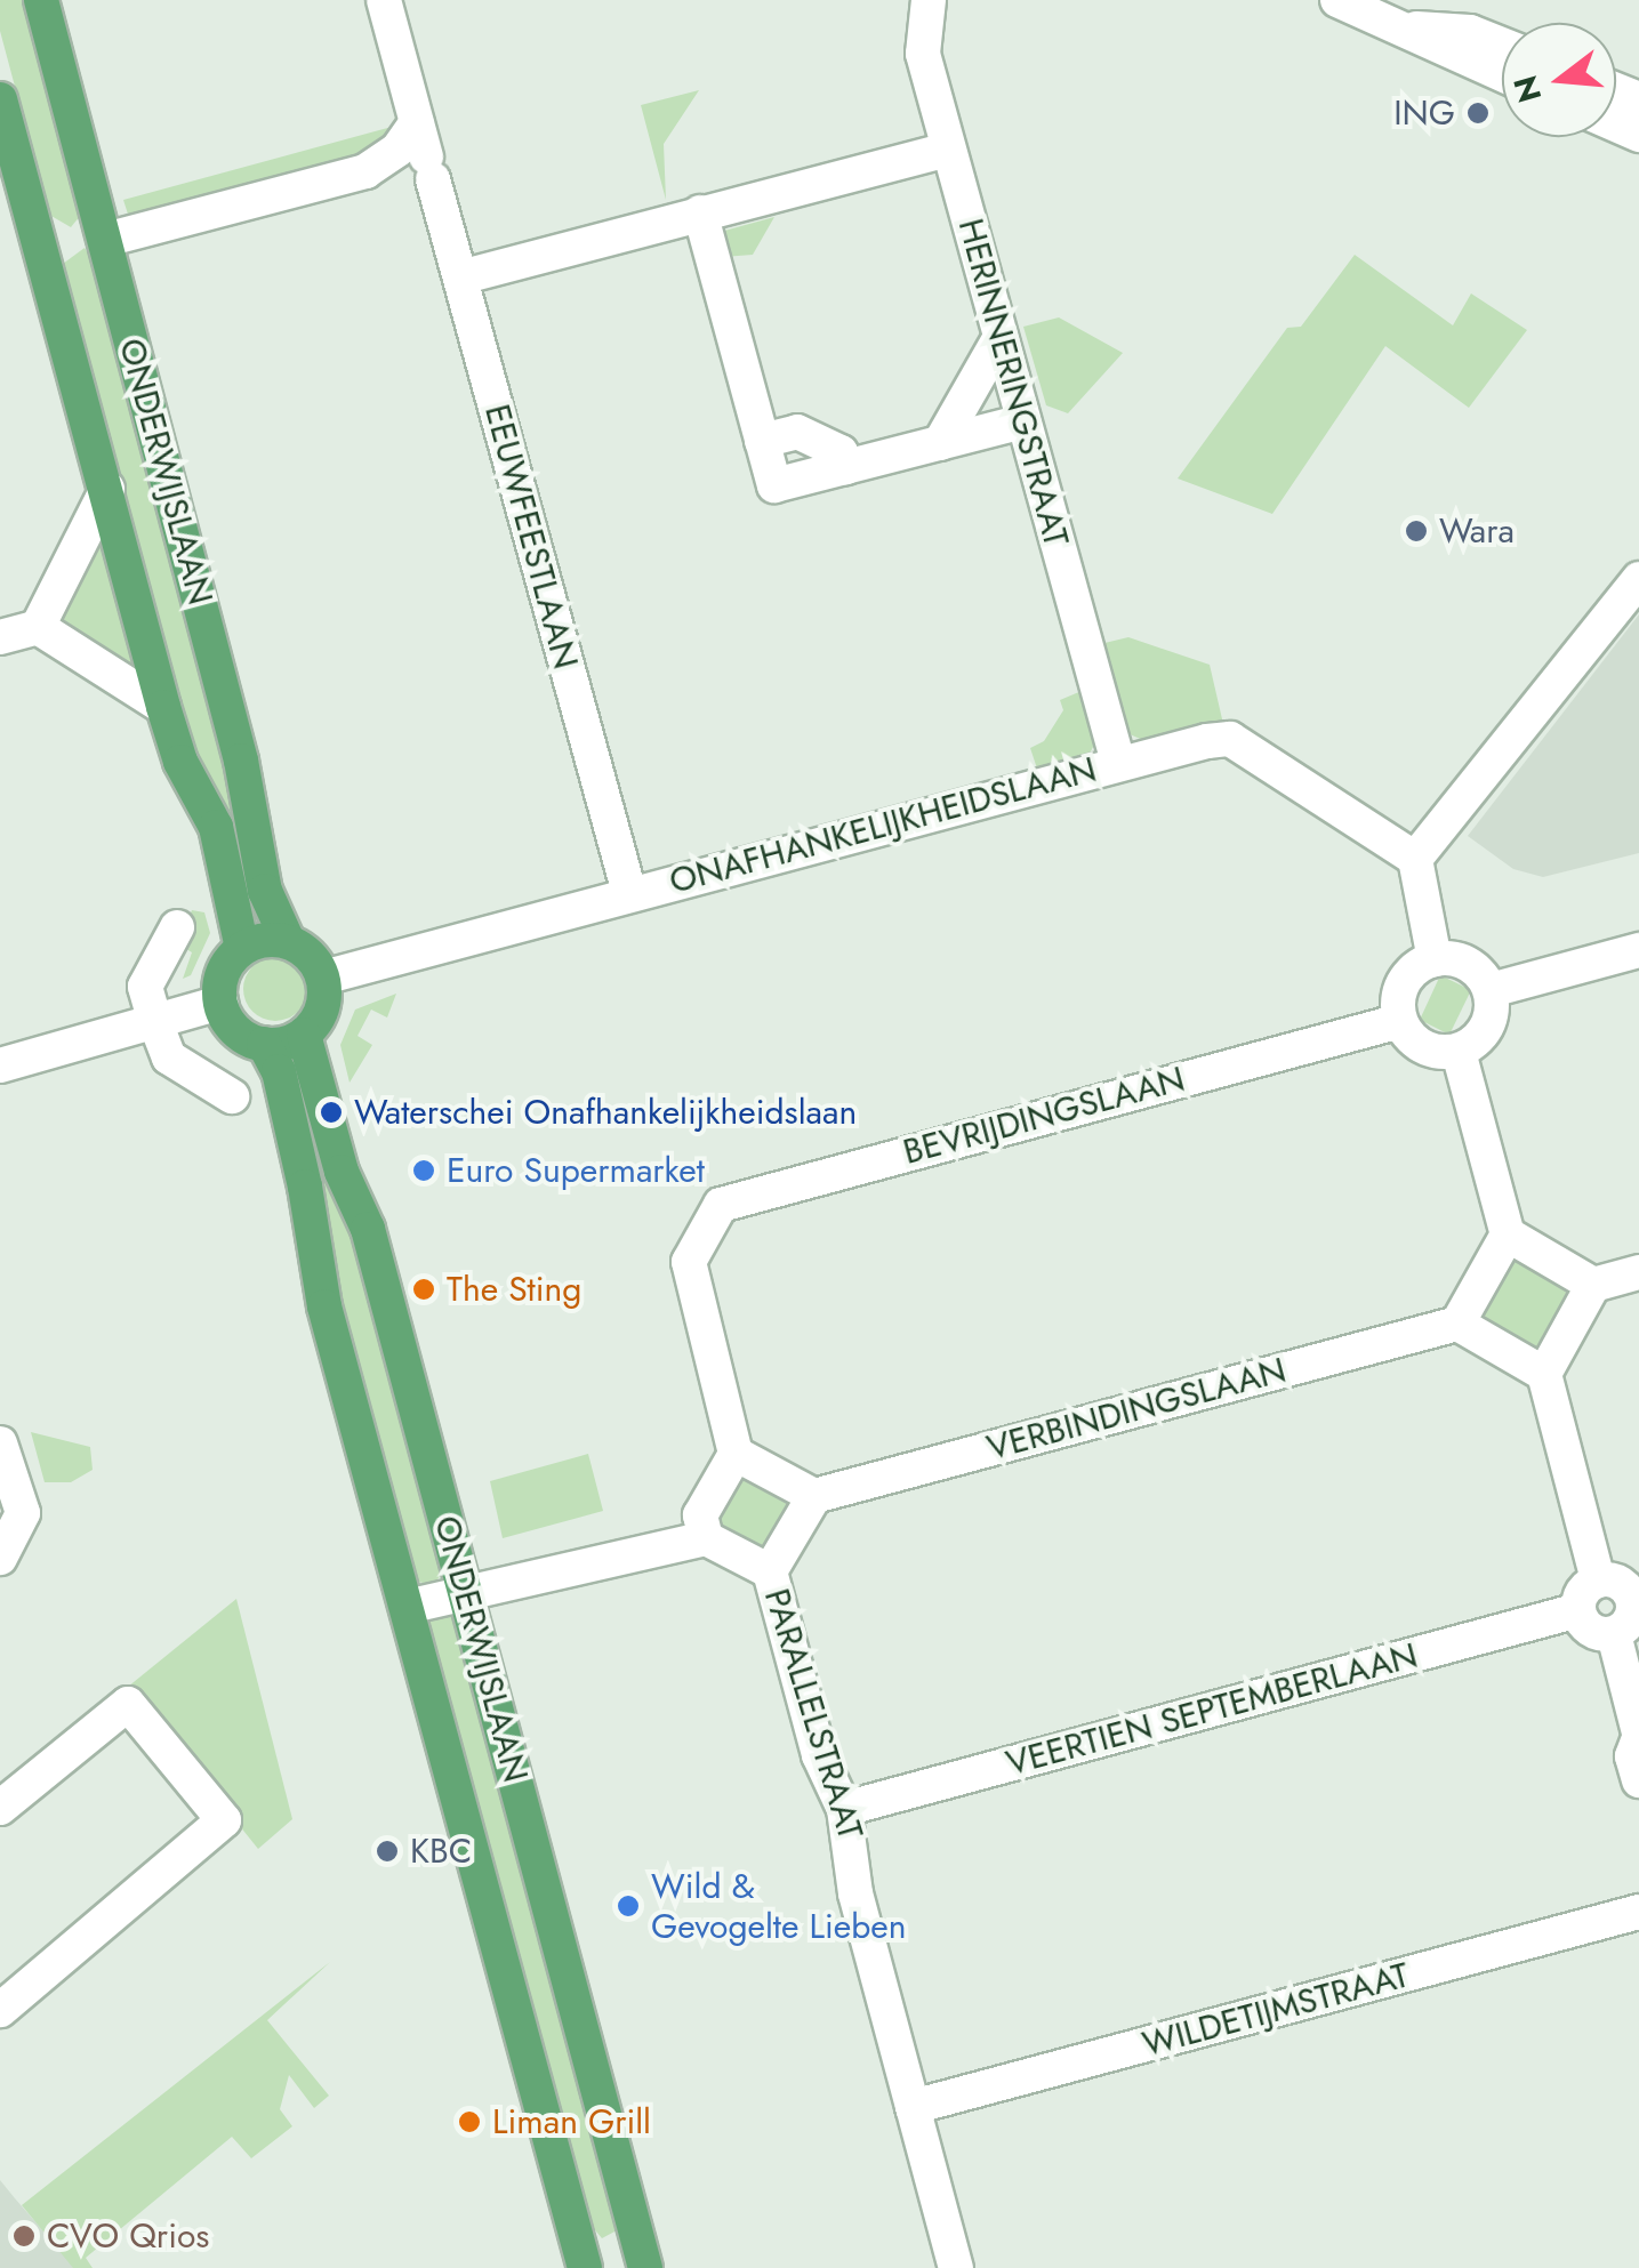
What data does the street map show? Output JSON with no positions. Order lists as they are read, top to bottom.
{
  "streets": {
    "main road": ["ONDERWIJSLAAN"],
    "street": [
      "HERINNERINGSTRAAT",
      "EEUWFEESTLAAN",
      "ONAFHANKELIJKHEIDSLAAN",
      "BEVRIJDINGSLAAN",
      "VERBINDINGSLAAN",
      "VEERTIEN SEPTEMBERLAAN",
      "PARALLELSTRAAT",
      "WILDETIJMSTRAAT"
    ]
  },
  "crossings": [
    ["HERINNERINGSTRAAT", "ONAFHANKELIJKHEIDSLAAN"],
    ["ONDERWIJSLAAN", "ONAFHANKELIJKHEIDSLAAN"],
    ["EEUWFEESTLAAN", "ONAFHANKELIJKHEIDSLAAN"],
    ["VEERTIEN SEPTEMBERLAAN", "PARALLELSTRAAT"],
    ["PARALLELSTRAAT", "WILDETIJMSTRAAT"]
  ],
  "places": [
    "ING",
    "Wara",
    "Waterschei Onafhankelijkheidslaan",
    "Euro Supermarket",
    "The Sting",
    "KBC",
    "Wild & Gevogelte Lieben",
    "Liman Grill",
    "CVO Qrios"
  ],
  "north": "left"
}
